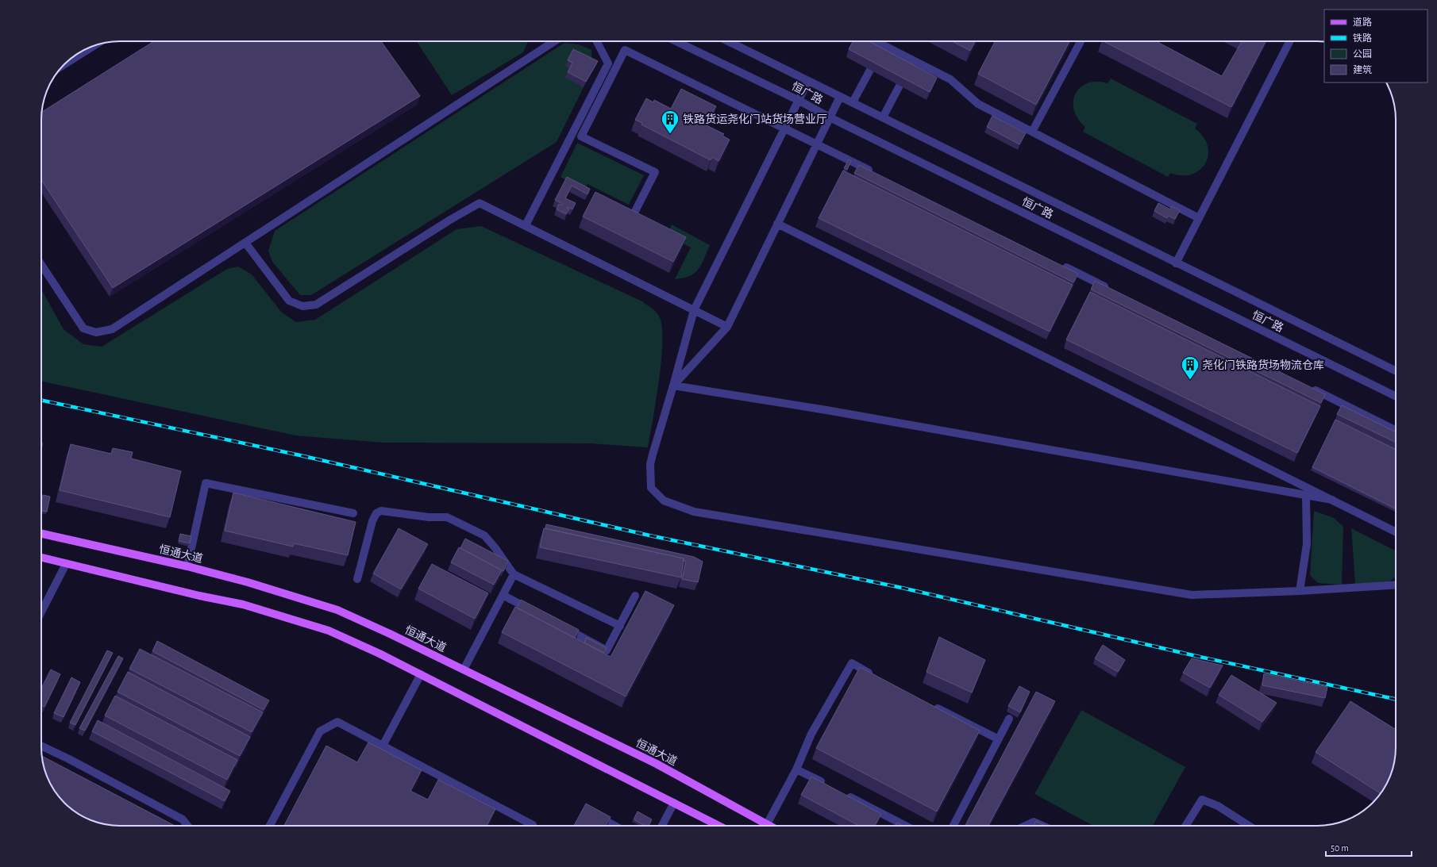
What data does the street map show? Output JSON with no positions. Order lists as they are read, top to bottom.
{
  "streets": {
    "main road": ["恒通大道"],
    "street": ["恒广路"]
  },
  "places": {
    "building": ["铁路货运尧化门站货场营业厅", "尧化门铁路货场物流仓库"]
  },
  "legend": [
    "道路",
    "铁路",
    "公园",
    "建筑"
  ],
  "scale_bar": "50 m"
}
